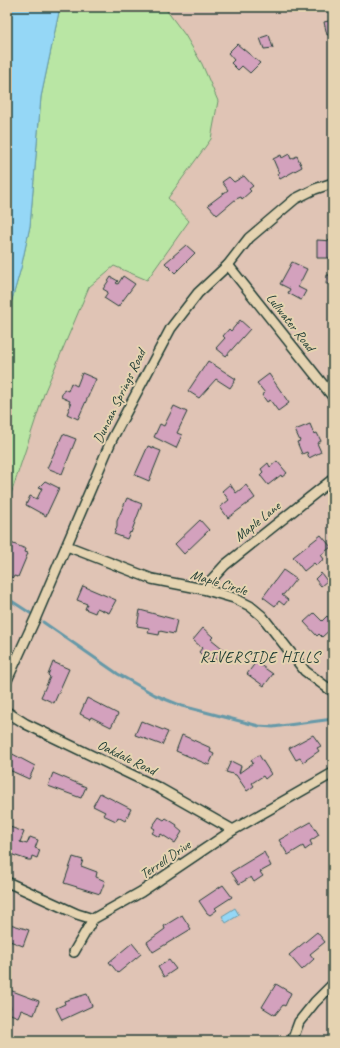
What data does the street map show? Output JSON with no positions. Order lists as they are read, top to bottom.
{
  "streets": {
    "street": [
      "Lullwater Road",
      "Duncan Springs Road",
      "Maple Lane",
      "Maple Circle",
      "Oakdale Road",
      "Terrell Drive"
    ]
  },
  "crossings": [
    ["Lullwater Road", "Duncan Springs Road"],
    ["Duncan Springs Road", "Maple Circle"],
    ["Maple Lane", "Maple Circle"],
    ["Oakdale Road", "Terrell Drive"]
  ],
  "districts": ["RIVERSIDE HILLS"]
}
